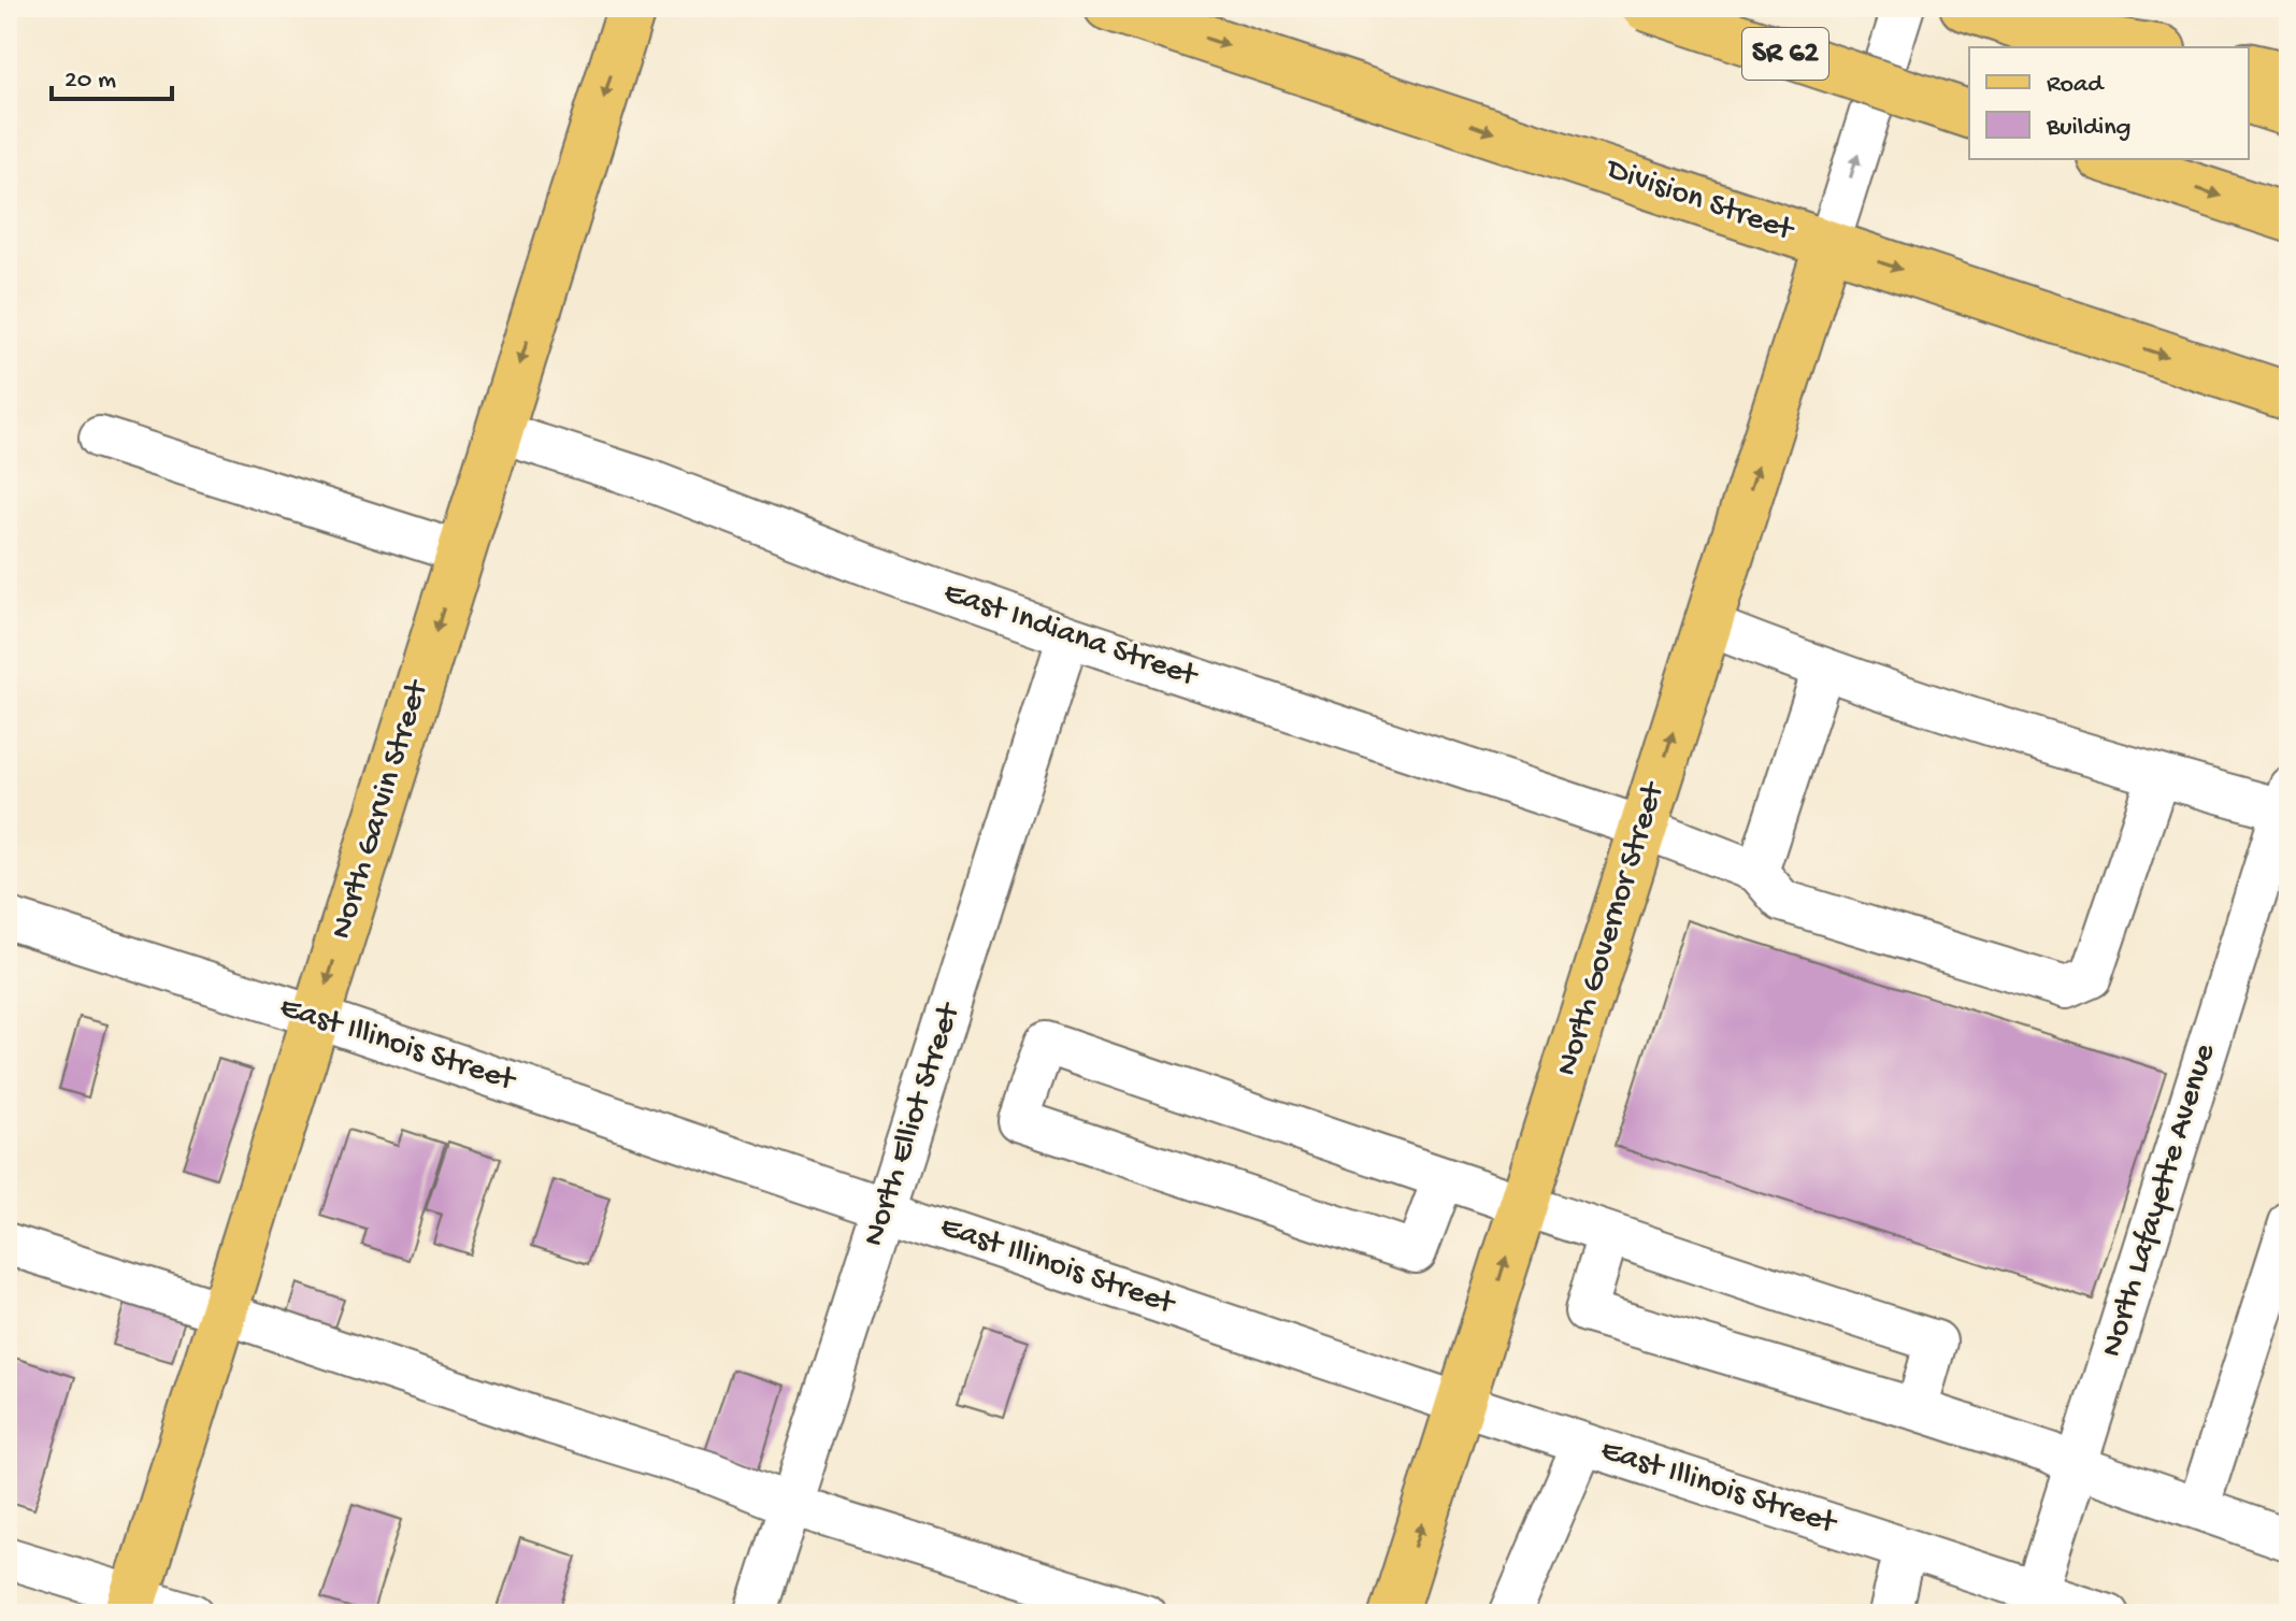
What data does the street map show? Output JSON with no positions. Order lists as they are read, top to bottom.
{
  "streets": {
    "main road": [
      "SR 62",
      "Division Street",
      "North Garvin Street",
      "North Governor Street"
    ],
    "street": [
      "East Indiana Street",
      "East Illinois Street",
      "North Elliot Street",
      "North Lafayette Avenue"
    ]
  },
  "crossings": [
    ["Division Street", "North Governor Street"],
    ["East Indiana Street", "North Garvin Street"],
    ["East Indiana Street", "North Governor Street"],
    ["East Indiana Street", "North Elliot Street"],
    ["North Garvin Street", "East Illinois Street"],
    ["North Governor Street", "East Illinois Street"],
    ["East Illinois Street", "North Elliot Street"],
    ["East Illinois Street", "North Lafayette Avenue"]
  ],
  "one_way": ["North Garvin Street", "North Governor Street"],
  "legend": ["Road", "Building"],
  "scale_bar": "20 m"
}
